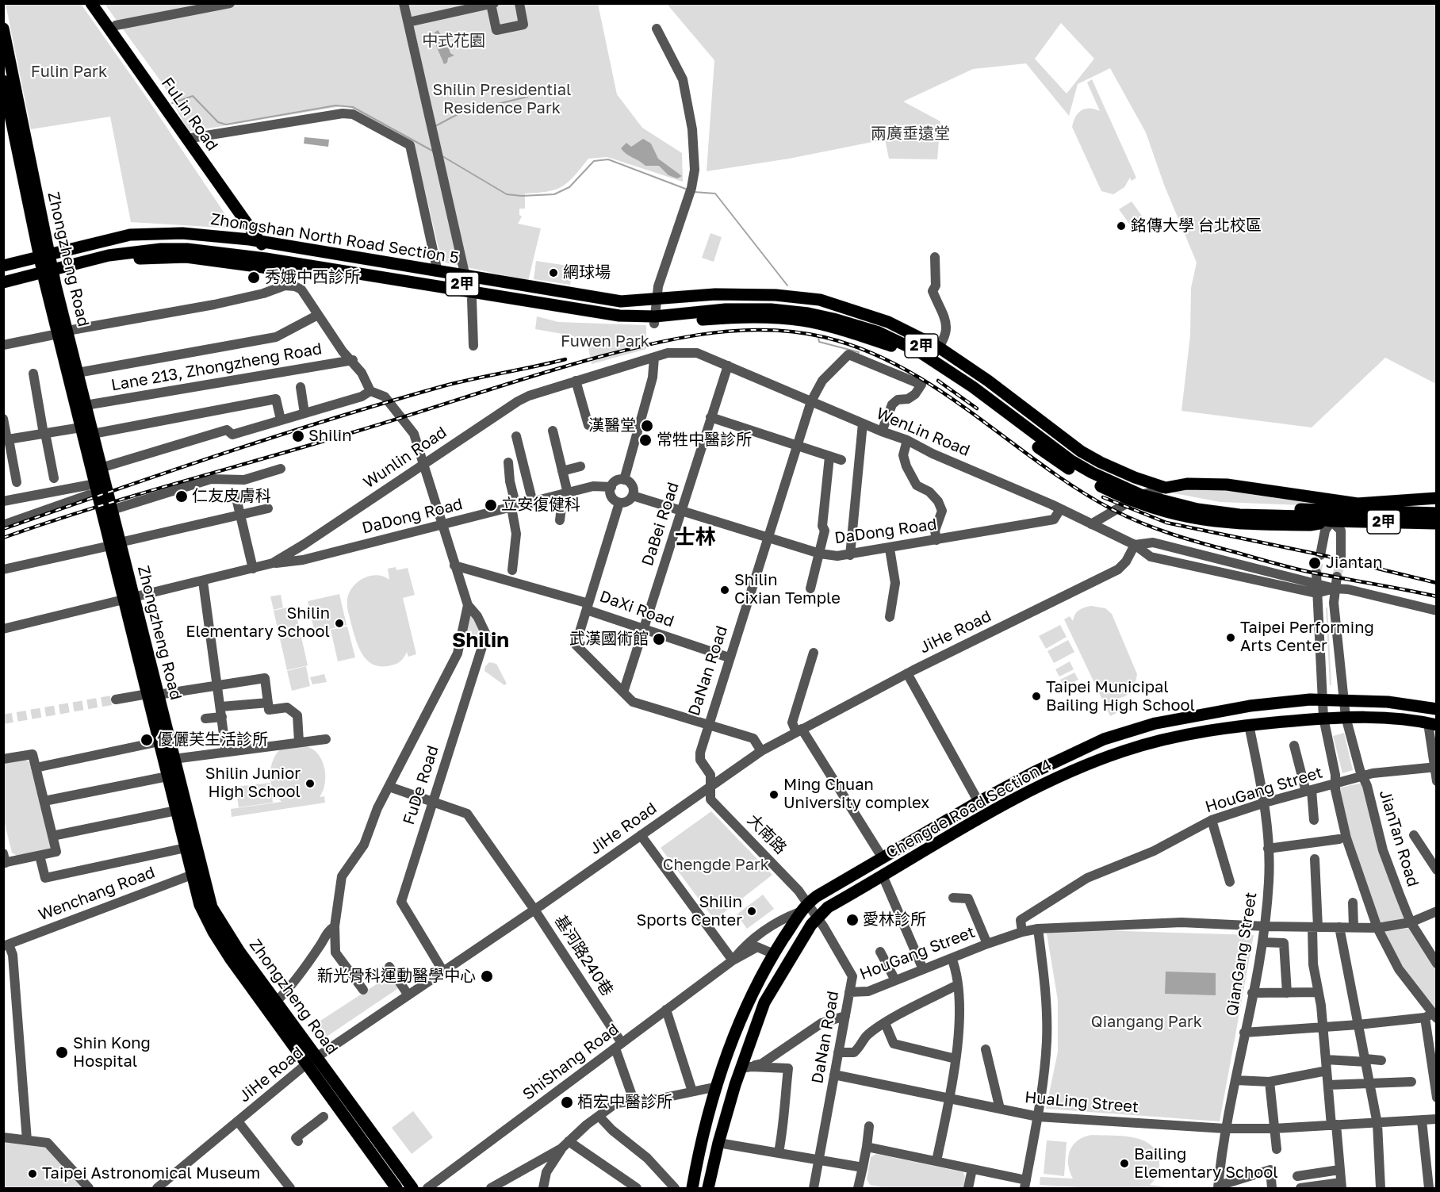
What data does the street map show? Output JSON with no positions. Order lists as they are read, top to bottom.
{
  "streets": {
    "main road": [
      "FuLin Road",
      "Zhongshan North Road Section 5",
      "Zhongzheng Road",
      "2甲",
      "Chengde Road Section 4"
    ],
    "street": [
      "Lane 213, Zhongzheng Road",
      "WenLin Road",
      "Wunlin Road",
      "DaDong Road",
      "DaBei Road",
      "DaXi Road",
      "JiHe Road",
      "DaNan Road",
      "FuDe Road",
      "HouGang Street",
      "大南路",
      "JianTan Road",
      "Wenchang Road",
      "QianGang Street",
      "基河路240巷",
      "ShiShang Road",
      "HuaLing Street"
    ]
  },
  "crossings": [
    ["FuLin Road", "Zhongshan North Road Section 5"],
    ["Zhongshan North Road Section 5", "Zhongzheng Road"],
    ["Zhongzheng Road", "Lane 213, Zhongzheng Road"],
    ["Zhongzheng Road", "Wunlin Road"],
    ["Zhongzheng Road", "JiHe Road"],
    ["Zhongzheng Road", "Wenchang Road"],
    ["WenLin Road", "Wunlin Road"],
    ["WenLin Road", "DaDong Road"],
    ["WenLin Road", "DaBei Road"],
    ["WenLin Road", "JiHe Road"],
    ["WenLin Road", "DaNan Road"],
    ["Wunlin Road", "DaDong Road"],
    ["Wunlin Road", "FuDe Road"],
    ["DaDong Road", "DaBei Road"],
    ["DaDong Road", "DaNan Road"],
    ["DaDong Road", "FuDe Road"],
    ["DaBei Road", "DaXi Road"],
    ["DaXi Road", "DaNan Road"],
    ["DaXi Road", "FuDe Road"],
    ["JiHe Road", "DaNan Road"],
    ["JiHe Road", "FuDe Road"],
    ["JiHe Road", "大南路"],
    ["JiHe Road", "基河路240巷"],
    ["DaNan Road", "HouGang Street"],
    ["DaNan Road", "Chengde Road Section 4"],
    ["DaNan Road", "大南路"],
    ["DaNan Road", "HuaLing Street"],
    ["FuDe Road", "基河路240巷"],
    ["HouGang Street", "JianTan Road"],
    ["HouGang Street", "QianGang Street"],
    ["Chengde Road Section 4", "大南路"],
    ["Chengde Road Section 4", "JianTan Road"],
    ["Chengde Road Section 4", "QianGang Street"],
    ["QianGang Street", "HuaLing Street"],
    ["基河路240巷", "ShiShang Road"]
  ],
  "districts": ["士林", "Shilin"],
  "parks": [
    "中式花園",
    "Fulin Park",
    "Shilin Presidential Residence Park",
    "兩廣垂遠堂",
    "Fuwen Park",
    "Chengde Park",
    "Qiangang Park"
  ],
  "places": [
    "銘傳大學 台北校區",
    "網球場",
    "秀娥中西診所",
    "漢醫堂",
    "Shilin",
    "常牲中醫診所",
    "仁友皮膚科",
    "立安復健科",
    "Jiantan",
    "Shilin Cixian Temple",
    "Shilin Elementary School",
    "Taipei Performing Arts Center",
    "武漢國術館",
    "Taipei Municipal Bailing High School",
    "優儷芙生活診所",
    "Shilin Junior High School",
    "Ming Chuan University complex",
    "Shilin Sports Center",
    "愛林診所",
    "新光骨科運動醫學中心",
    "Shin Kong Hospital",
    "栢宏中醫診所",
    "Bailing Elementary School",
    "Taipei Astronomical Museum"
  ]
}
